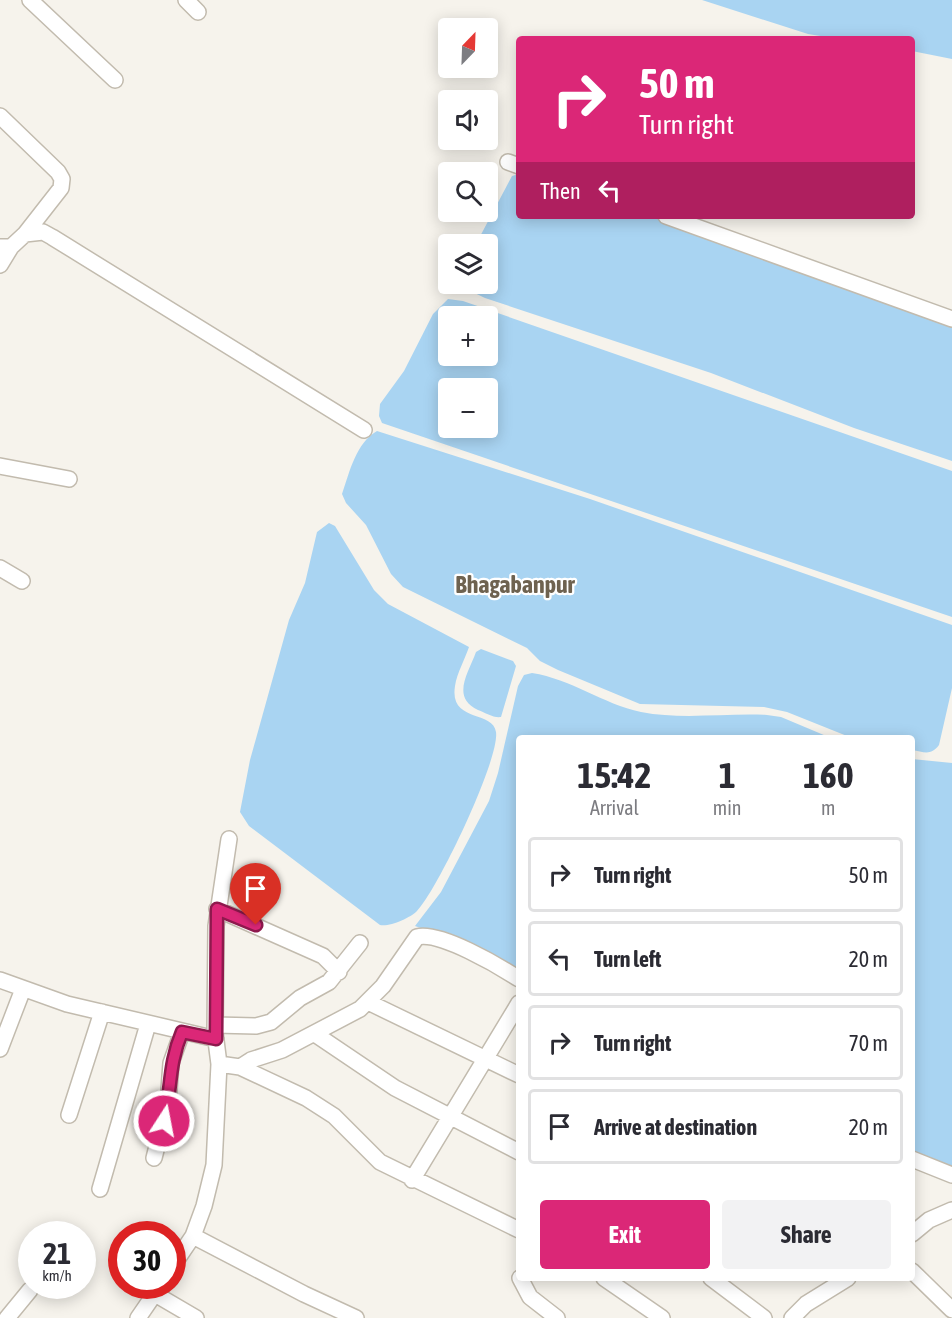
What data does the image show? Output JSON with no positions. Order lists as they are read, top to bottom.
{
  "districts": ["Bhagabanpur"],
  "north": "top right",
  "page": {
    "map_buttons": ["+", "−"],
    "turn": ["50 m", "Turn right"],
    "then": "Then",
    "eta": [
      "15:42",
      "Arrival",
      "1",
      "min",
      "160",
      "m"
    ],
    "list": [
      {
        "name": "Turn right",
        "value": "50 m"
      },
      {
        "name": "Turn left",
        "value": "20 m"
      },
      {
        "name": "Turn right",
        "value": "70 m"
      },
      {
        "name": "Arrive at destination",
        "value": "20 m"
      }
    ],
    "buttons": ["Exit", "Share"],
    "speed": "21 km/h",
    "limit": "30"
  }
}
